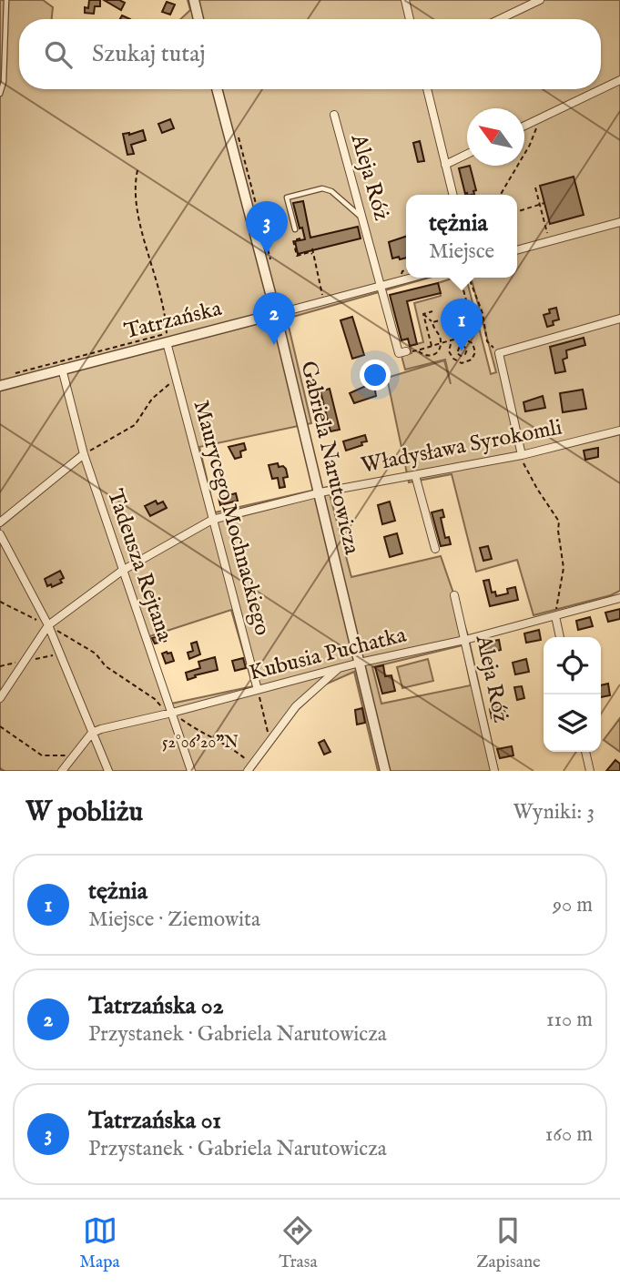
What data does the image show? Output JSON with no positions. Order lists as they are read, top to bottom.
{
  "streets": {
    "street": [
      "Aleja Róż",
      "Tatrzańska",
      "Władysława Syrokomli",
      "Gabriela Narutowicza",
      "Maurycego Mochnackiego",
      "Tadeusza Rejtana",
      "Kubusia Puchatka"
    ]
  },
  "crossings": [
    ["Aleja Róż", "Tatrzańska"],
    ["Aleja Róż", "Kubusia Puchatka"],
    ["Tatrzańska", "Gabriela Narutowicza"],
    ["Tatrzańska", "Maurycego Mochnackiego"],
    ["Tatrzańska", "Tadeusza Rejtana"],
    ["Władysława Syrokomli", "Gabriela Narutowicza"],
    ["Władysława Syrokomli", "Maurycego Mochnackiego"],
    ["Władysława Syrokomli", "Tadeusza Rejtana"],
    ["Gabriela Narutowicza", "Kubusia Puchatka"],
    ["Maurycego Mochnackiego", "Kubusia Puchatka"],
    ["Tadeusza Rejtana", "Kubusia Puchatka"]
  ],
  "north": "top left",
  "page": {
    "search": "Szukaj tutaj",
    "popup": ["tężnia", "Miejsce"],
    "pins": ["3", "2", "1"],
    "heading": ["W pobliżu", "Wyniki: 3"],
    "list": [
      {
        "mark": "1",
        "name": "tężnia",
        "note": "Miejsce · Ziemowita",
        "value": "90 m"
      },
      {
        "mark": "2",
        "name": "Tatrzańska 02",
        "note": "Przystanek · Gabriela Narutowicza",
        "value": "110 m"
      },
      {
        "mark": "3",
        "name": "Tatrzańska 01",
        "note": "Przystanek · Gabriela Narutowicza",
        "value": "160 m"
      }
    ],
    "nav": ["Mapa", "Trasa", "Zapisane"]
  },
  "coordinates": ["52°06'20\"N"]
}
